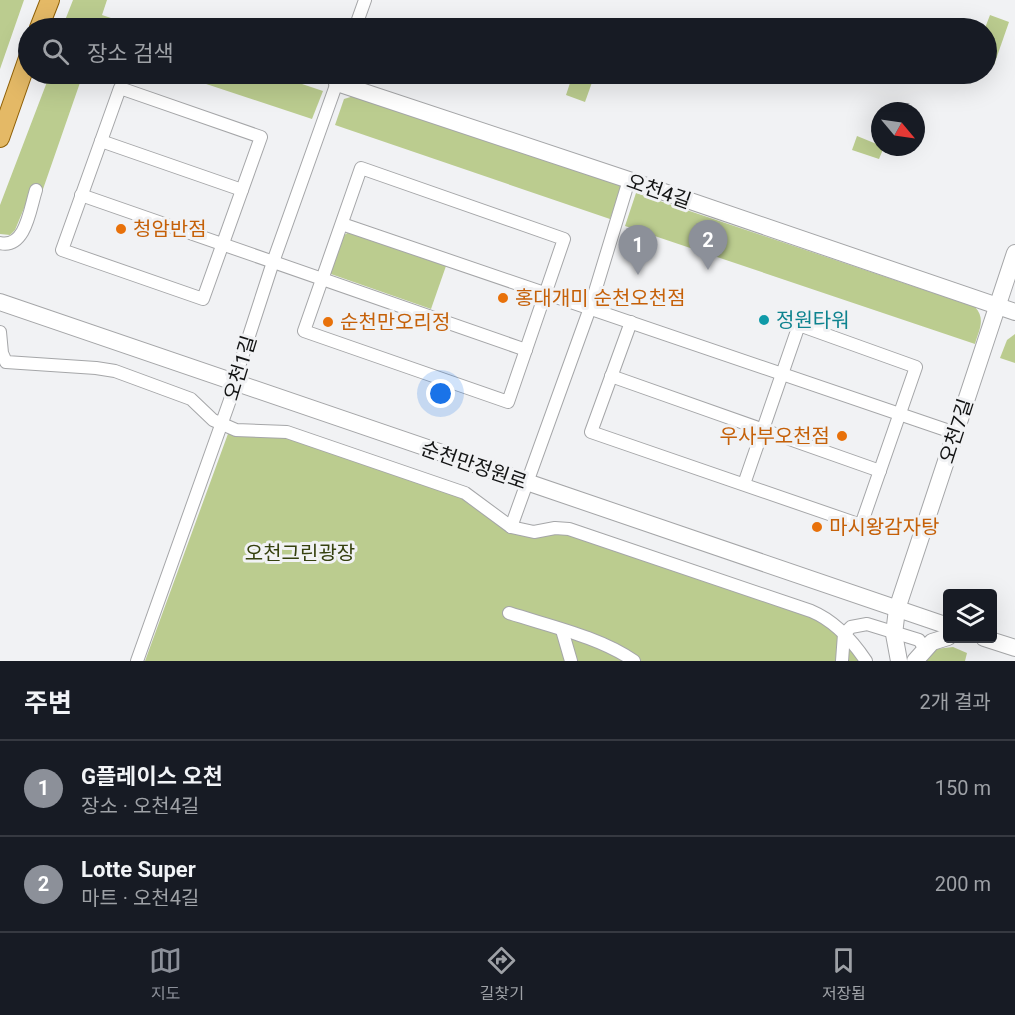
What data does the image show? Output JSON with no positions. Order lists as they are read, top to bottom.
{
  "streets": {
    "main road": ["오천4길", "오천7길", "순천만정원로"],
    "street": ["오천1길"]
  },
  "crossings": [
    ["오천4길", "오천7길"],
    ["오천1길", "순천만정원로"],
    ["오천7길", "순천만정원로"]
  ],
  "parks": ["오천그린광장"],
  "places": [
    "청암반점",
    "홍대개미 순천오천점",
    "정원타워",
    "순천만오리정",
    "우사부오천점",
    "마시왕감자탕"
  ],
  "north": "bottom right",
  "page": {
    "search": "장소 검색",
    "pins": ["2", "1"],
    "heading": ["주변", "2개 결과"],
    "list": [
      {
        "mark": "1",
        "name": "G플레이스 오천",
        "note": "장소 · 오천4길",
        "value": "150 m"
      },
      {
        "mark": "2",
        "name": "Lotte Super",
        "note": "마트 · 오천4길",
        "value": "200 m"
      }
    ],
    "nav": ["지도", "길찾기", "저장됨"]
  }
}
